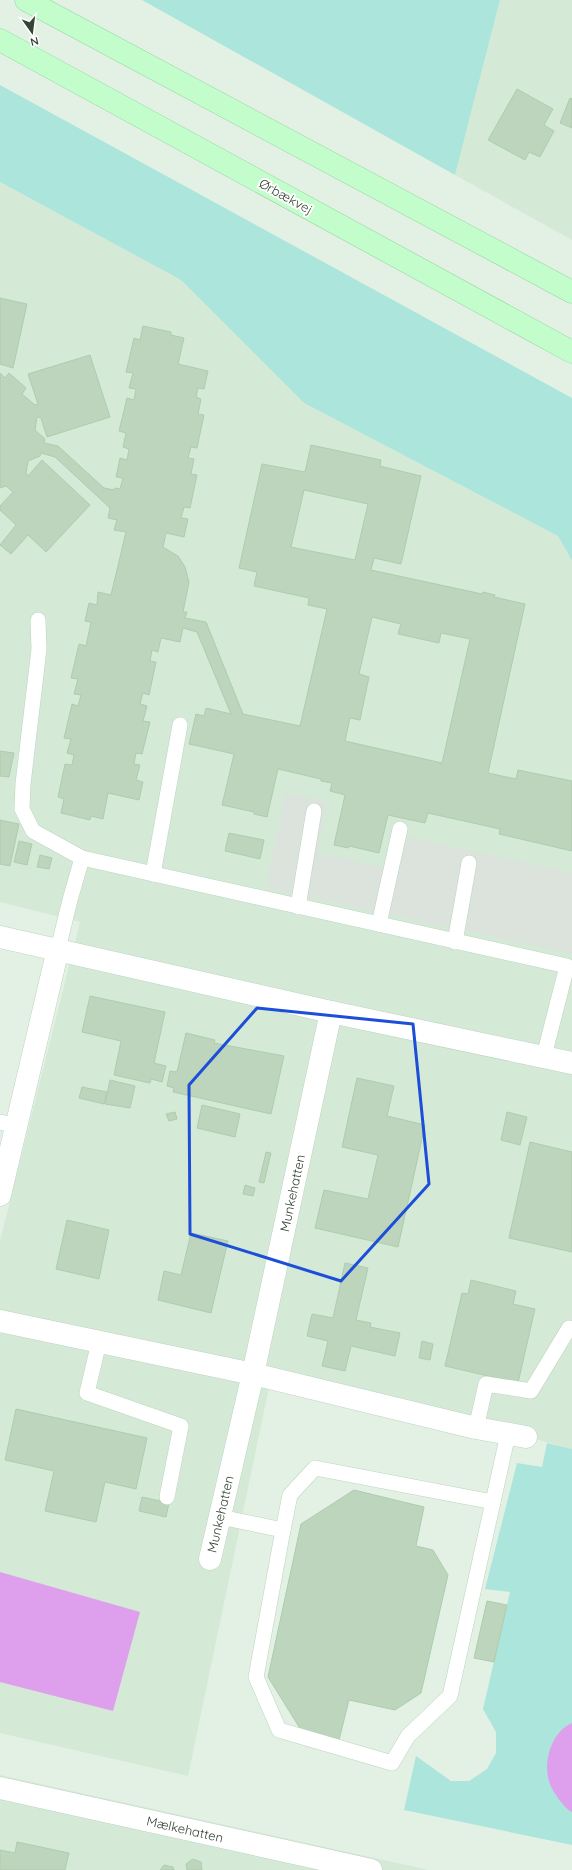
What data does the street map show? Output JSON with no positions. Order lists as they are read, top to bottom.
{
  "streets": {
    "main road": ["Ørbækvej"],
    "street": ["Munkehatten", "Mælkehatten"]
  },
  "north": "bottom"
}
